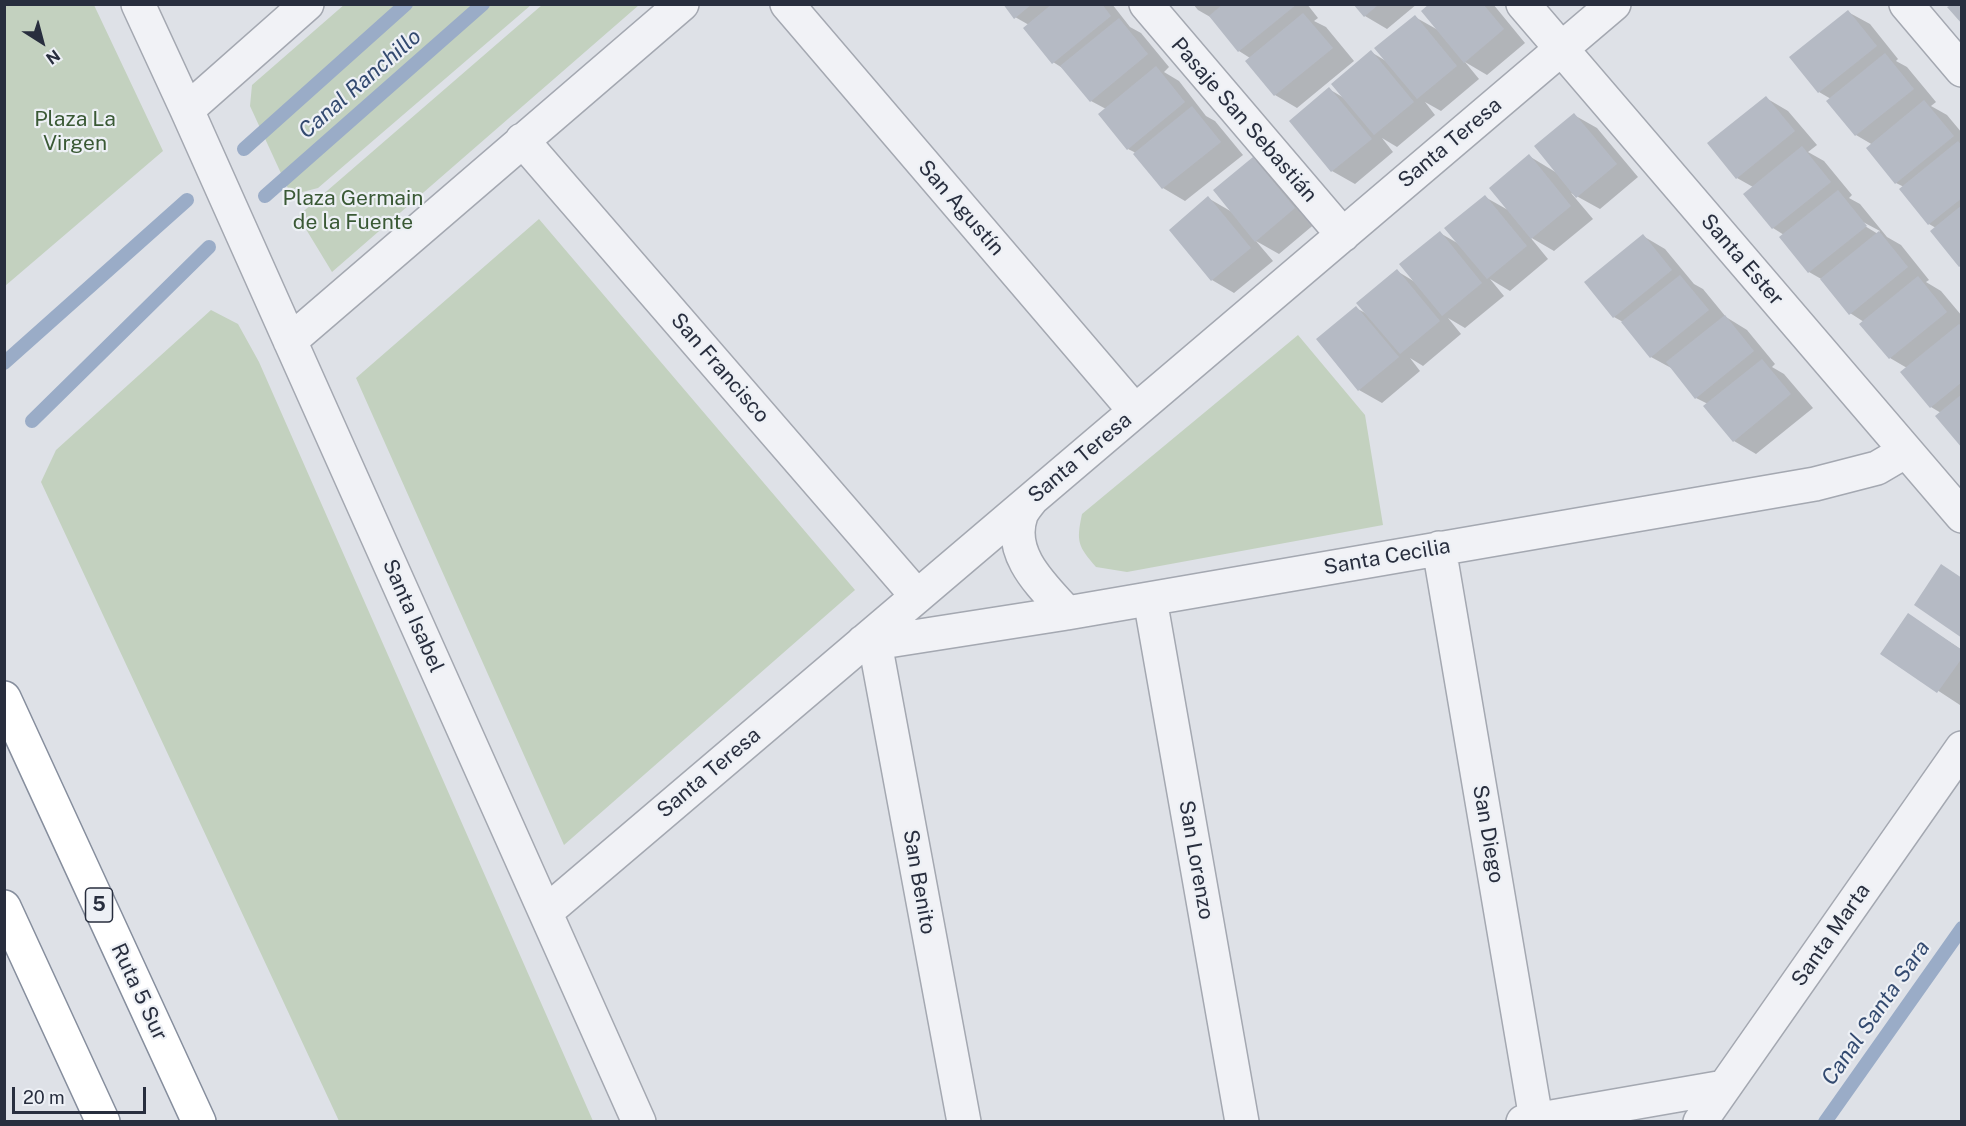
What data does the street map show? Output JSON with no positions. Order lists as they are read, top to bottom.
{
  "streets": {
    "highway": ["5", "Ruta 5 Sur"],
    "street": [
      "Pasaje San Sebastián",
      "Santa Teresa",
      "San Agustín",
      "Santa Ester",
      "San Francisco",
      "Santa Cecilia",
      "Santa Isabel",
      "San Diego",
      "San Lorenzo",
      "San Benito",
      "Santa Marta"
    ]
  },
  "crossings": [
    ["Pasaje San Sebastián", "Santa Teresa"],
    ["Santa Teresa", "San Agustín"],
    ["Santa Teresa", "Santa Ester"],
    ["Santa Teresa", "San Francisco"],
    ["Santa Teresa", "Santa Cecilia"],
    ["Santa Teresa", "Santa Isabel"],
    ["Santa Teresa", "San Benito"],
    ["Santa Ester", "Santa Cecilia"],
    ["Santa Cecilia", "San Diego"],
    ["Santa Cecilia", "San Lorenzo"],
    ["Santa Cecilia", "San Benito"]
  ],
  "water": ["Canal Ranchillo", "Canal Santa Sara"],
  "parks": ["Plaza La Virgen", "Plaza Germain de la Fuente"],
  "scale_bar": "20 m",
  "north": "bottom right"
}
